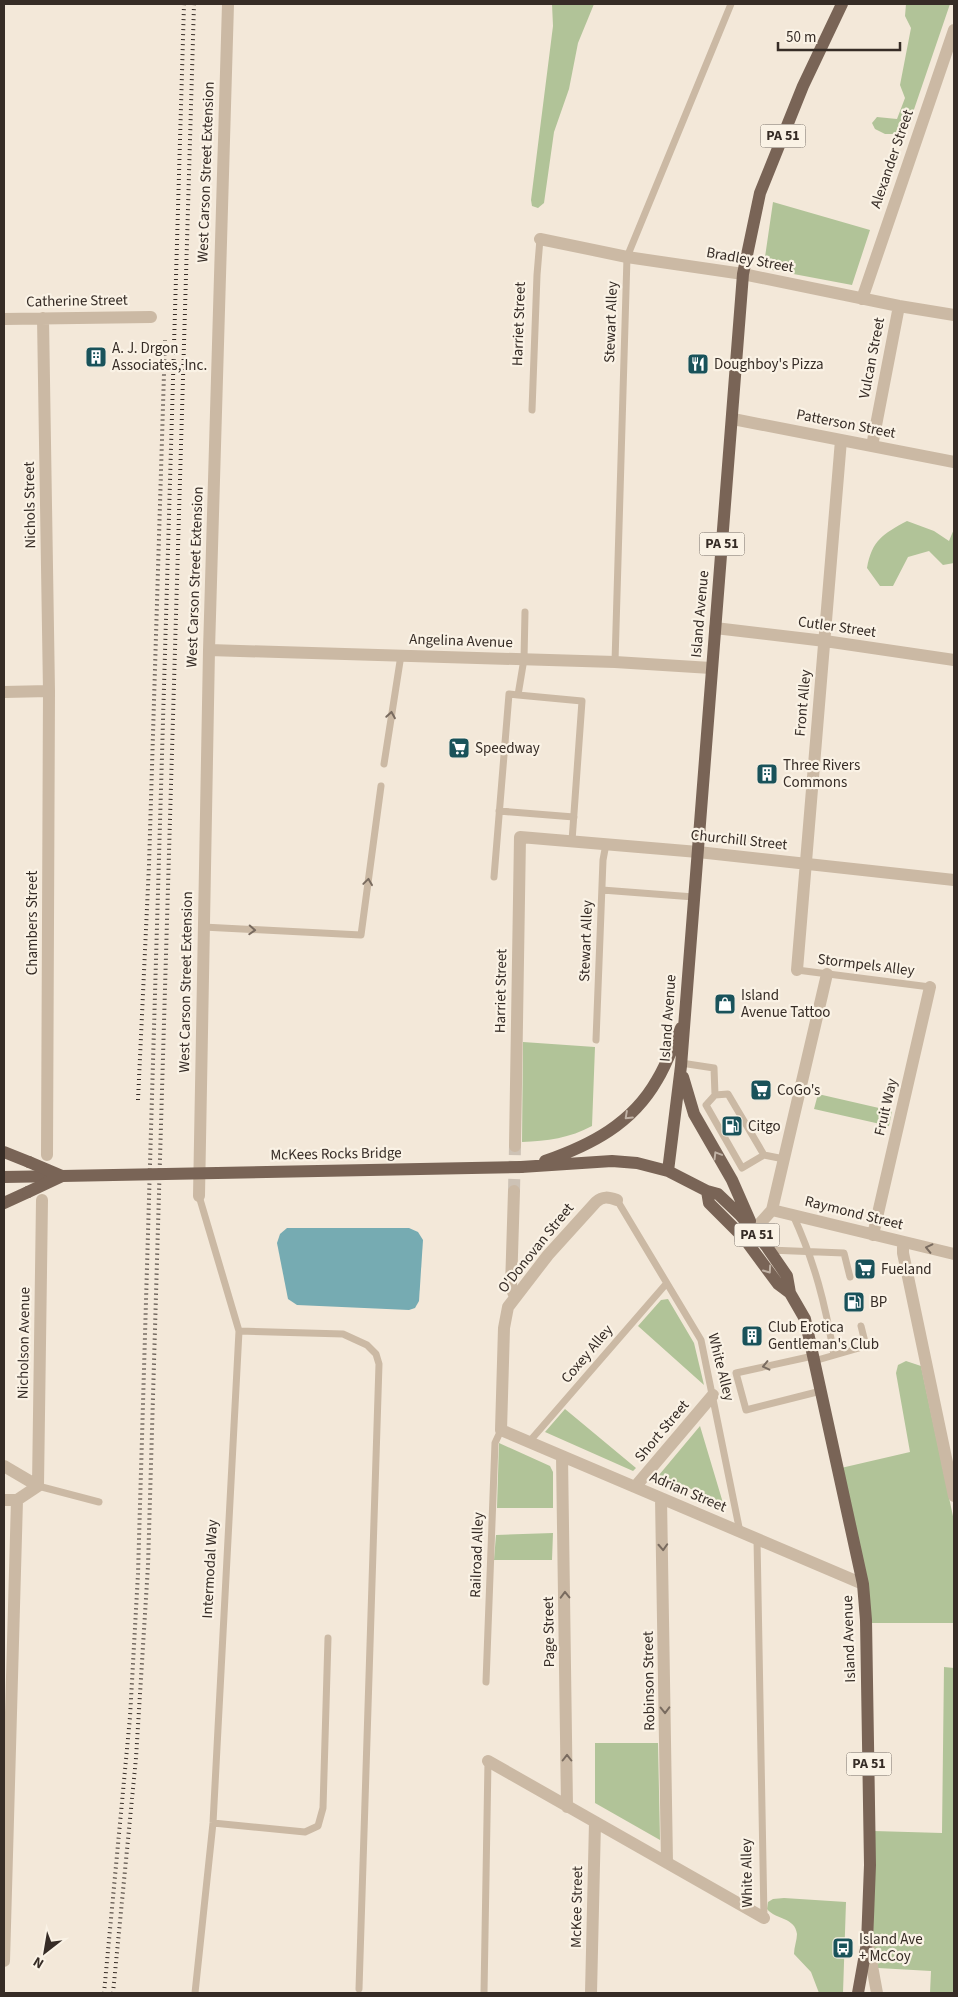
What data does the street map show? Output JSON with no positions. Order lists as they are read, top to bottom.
{
  "streets": {
    "main road": ["PA 51", "Island Avenue", "McKees Rocks Bridge"],
    "street": [
      "Alexander Street",
      "West Carson Street Extension",
      "Bradley Street",
      "Catherine Street",
      "Harriet Street",
      "Vulcan Street",
      "Patterson Street",
      "Nichols Street",
      "Cutler Street",
      "Angelina Avenue",
      "Front Alley",
      "Churchill Street",
      "Chambers Street",
      "Fruit Way",
      "Raymond Street",
      "O'Donovan Street",
      "Nicholson Avenue",
      "White Alley",
      "Short Street",
      "Adrian Street",
      "Intermodal Way",
      "Page Street",
      "Robinson Street",
      "McKee Street"
    ],
    "lane": [
      "Stewart Alley",
      "Stormpels Alley",
      "Coxey Alley",
      "Railroad Alley"
    ]
  },
  "crossings": [
    ["Alexander Street", "Bradley Street"],
    ["West Carson Street Extension", "Angelina Avenue"],
    ["West Carson Street Extension", "Intermodal Way"],
    ["Bradley Street", "Stewart Alley"],
    ["Bradley Street", "Harriet Street"],
    ["Bradley Street", "Vulcan Street"],
    ["Bradley Street", "Island Avenue"],
    ["Catherine Street", "Nichols Street"],
    ["Stewart Alley", "Angelina Avenue"],
    ["Stewart Alley", "Churchill Street"],
    ["Harriet Street", "Churchill Street"],
    ["Vulcan Street", "Patterson Street"],
    ["Patterson Street", "Island Avenue"],
    ["Patterson Street", "Front Alley"],
    ["Nichols Street", "Chambers Street"],
    ["Island Avenue", "Cutler Street"],
    ["Island Avenue", "Angelina Avenue"],
    ["Island Avenue", "Churchill Street"],
    ["Island Avenue", "McKees Rocks Bridge"],
    ["Island Avenue", "Adrian Street"],
    ["Cutler Street", "Front Alley"],
    ["Front Alley", "Churchill Street"],
    ["Front Alley", "Stormpels Alley"],
    ["Stormpels Alley", "Fruit Way"],
    ["Fruit Way", "Raymond Street"],
    ["O'Donovan Street", "White Alley"],
    ["O'Donovan Street", "Adrian Street"],
    ["O'Donovan Street", "Railroad Alley"],
    ["Coxey Alley", "White Alley"],
    ["Coxey Alley", "Adrian Street"],
    ["White Alley", "Short Street"],
    ["White Alley", "Adrian Street"],
    ["White Alley", "Page Street"],
    ["White Alley", "Robinson Street"],
    ["White Alley", "McKee Street"],
    ["Short Street", "Adrian Street"],
    ["Adrian Street", "Railroad Alley"],
    ["Adrian Street", "Page Street"],
    ["Adrian Street", "Robinson Street"]
  ],
  "one_way": ["Page Street", "Robinson Street"],
  "places": {
    "building": ["A. J. Drgon Associates, Inc.", "Three Rivers Commons", "Club Erotica Gentleman's Club"],
    "restaurant": ["Doughboy's Pizza"],
    "supermarket": ["Speedway", "CoGo's", "Fueland"],
    "shop": ["Island Avenue Tattoo"],
    "fuel station": ["Citgo", "BP"],
    "bus stop": ["Island Ave + McCoy"]
  },
  "scale_bar": "50 m",
  "north": "bottom left"
}
